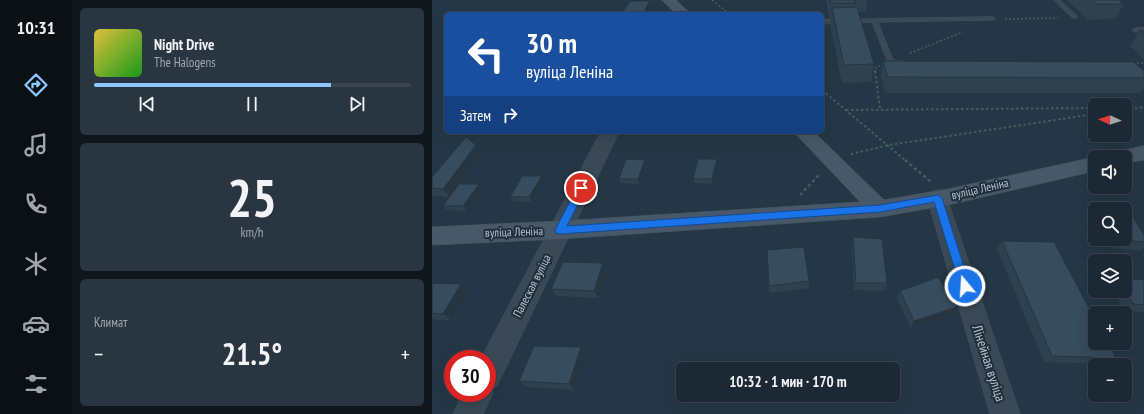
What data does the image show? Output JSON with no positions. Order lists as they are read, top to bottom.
{
  "streets": {
    "street": ["вуліца Леніна", "Палеская вуліца", "Лінейная вуліца"]
  },
  "crossings": [
    ["вуліца Леніна", "Палеская вуліца"],
    ["вуліца Леніна", "Лінейная вуліца"]
  ],
  "north": "left",
  "page": {
    "tabs": "10:31",
    "turn": ["30 m", "вуліца Леніна"],
    "song": ["Night Drive", "The Halogens"],
    "then": "Затем",
    "map_buttons": ["+", "−"],
    "tile": [
      ["25", "km/h"],
      "Климат"
    ],
    "heat": ["−", "21.5°", "+"],
    "limit": "30",
    "trip": "10:32 · 1 мин · 170 m"
  }
}
